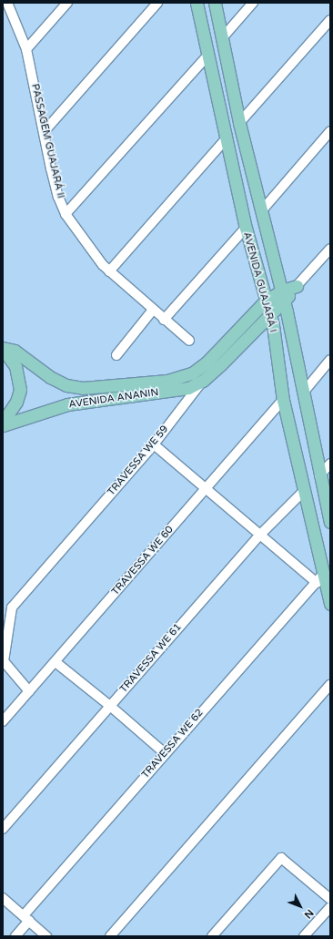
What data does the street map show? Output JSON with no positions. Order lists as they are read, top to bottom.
{
  "streets": {
    "main road": ["AVENIDA GUAJARÁ I", "AVENIDA ANANIN", "TRAVESSA WE 59"],
    "street": [
      "PASSAGEM GUAJARÁ II",
      "TRAVESSA WE 60",
      "TRAVESSA WE 61",
      "TRAVESSA WE 62"
    ]
  },
  "crossings": [
    ["AVENIDA GUAJARÁ I", "AVENIDA ANANIN"],
    ["AVENIDA GUAJARÁ I", "TRAVESSA WE 59"],
    ["AVENIDA GUAJARÁ I", "TRAVESSA WE 60"],
    ["AVENIDA GUAJARÁ I", "TRAVESSA WE 61"],
    ["AVENIDA GUAJARÁ I", "TRAVESSA WE 62"],
    ["AVENIDA ANANIN", "TRAVESSA WE 59"],
    ["TRAVESSA WE 59", "TRAVESSA WE 60"]
  ],
  "north": "bottom right"
}
